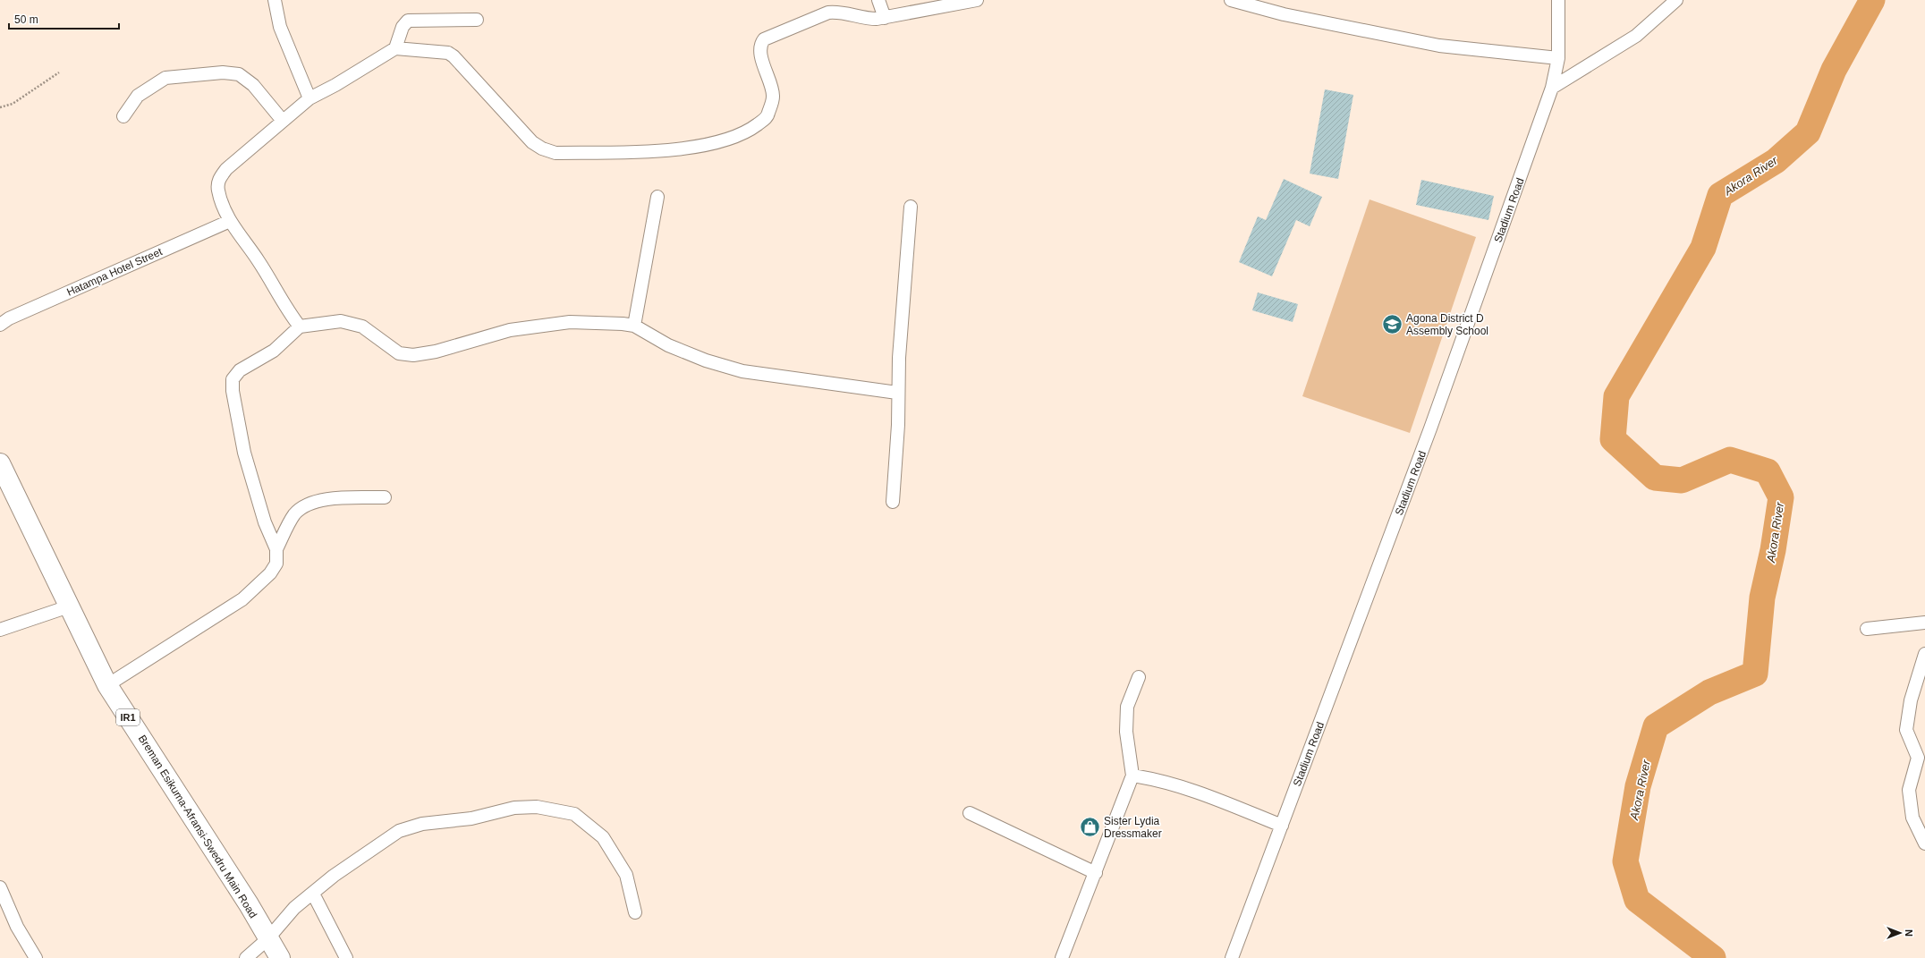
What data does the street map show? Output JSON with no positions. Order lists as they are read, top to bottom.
{
  "streets": {
    "main road": ["IR1", "Breman Esikuma-Afransi-Swedru Main Road"],
    "street": ["Stadium Road", "Hatampa Hotel Street"]
  },
  "water": ["Akora River"],
  "places": {
    "school or university": ["Agona District D Assembly School"],
    "shop": ["Sister Lydia Dressmaker"]
  },
  "scale_bar": "50 m",
  "north": "right"
}
